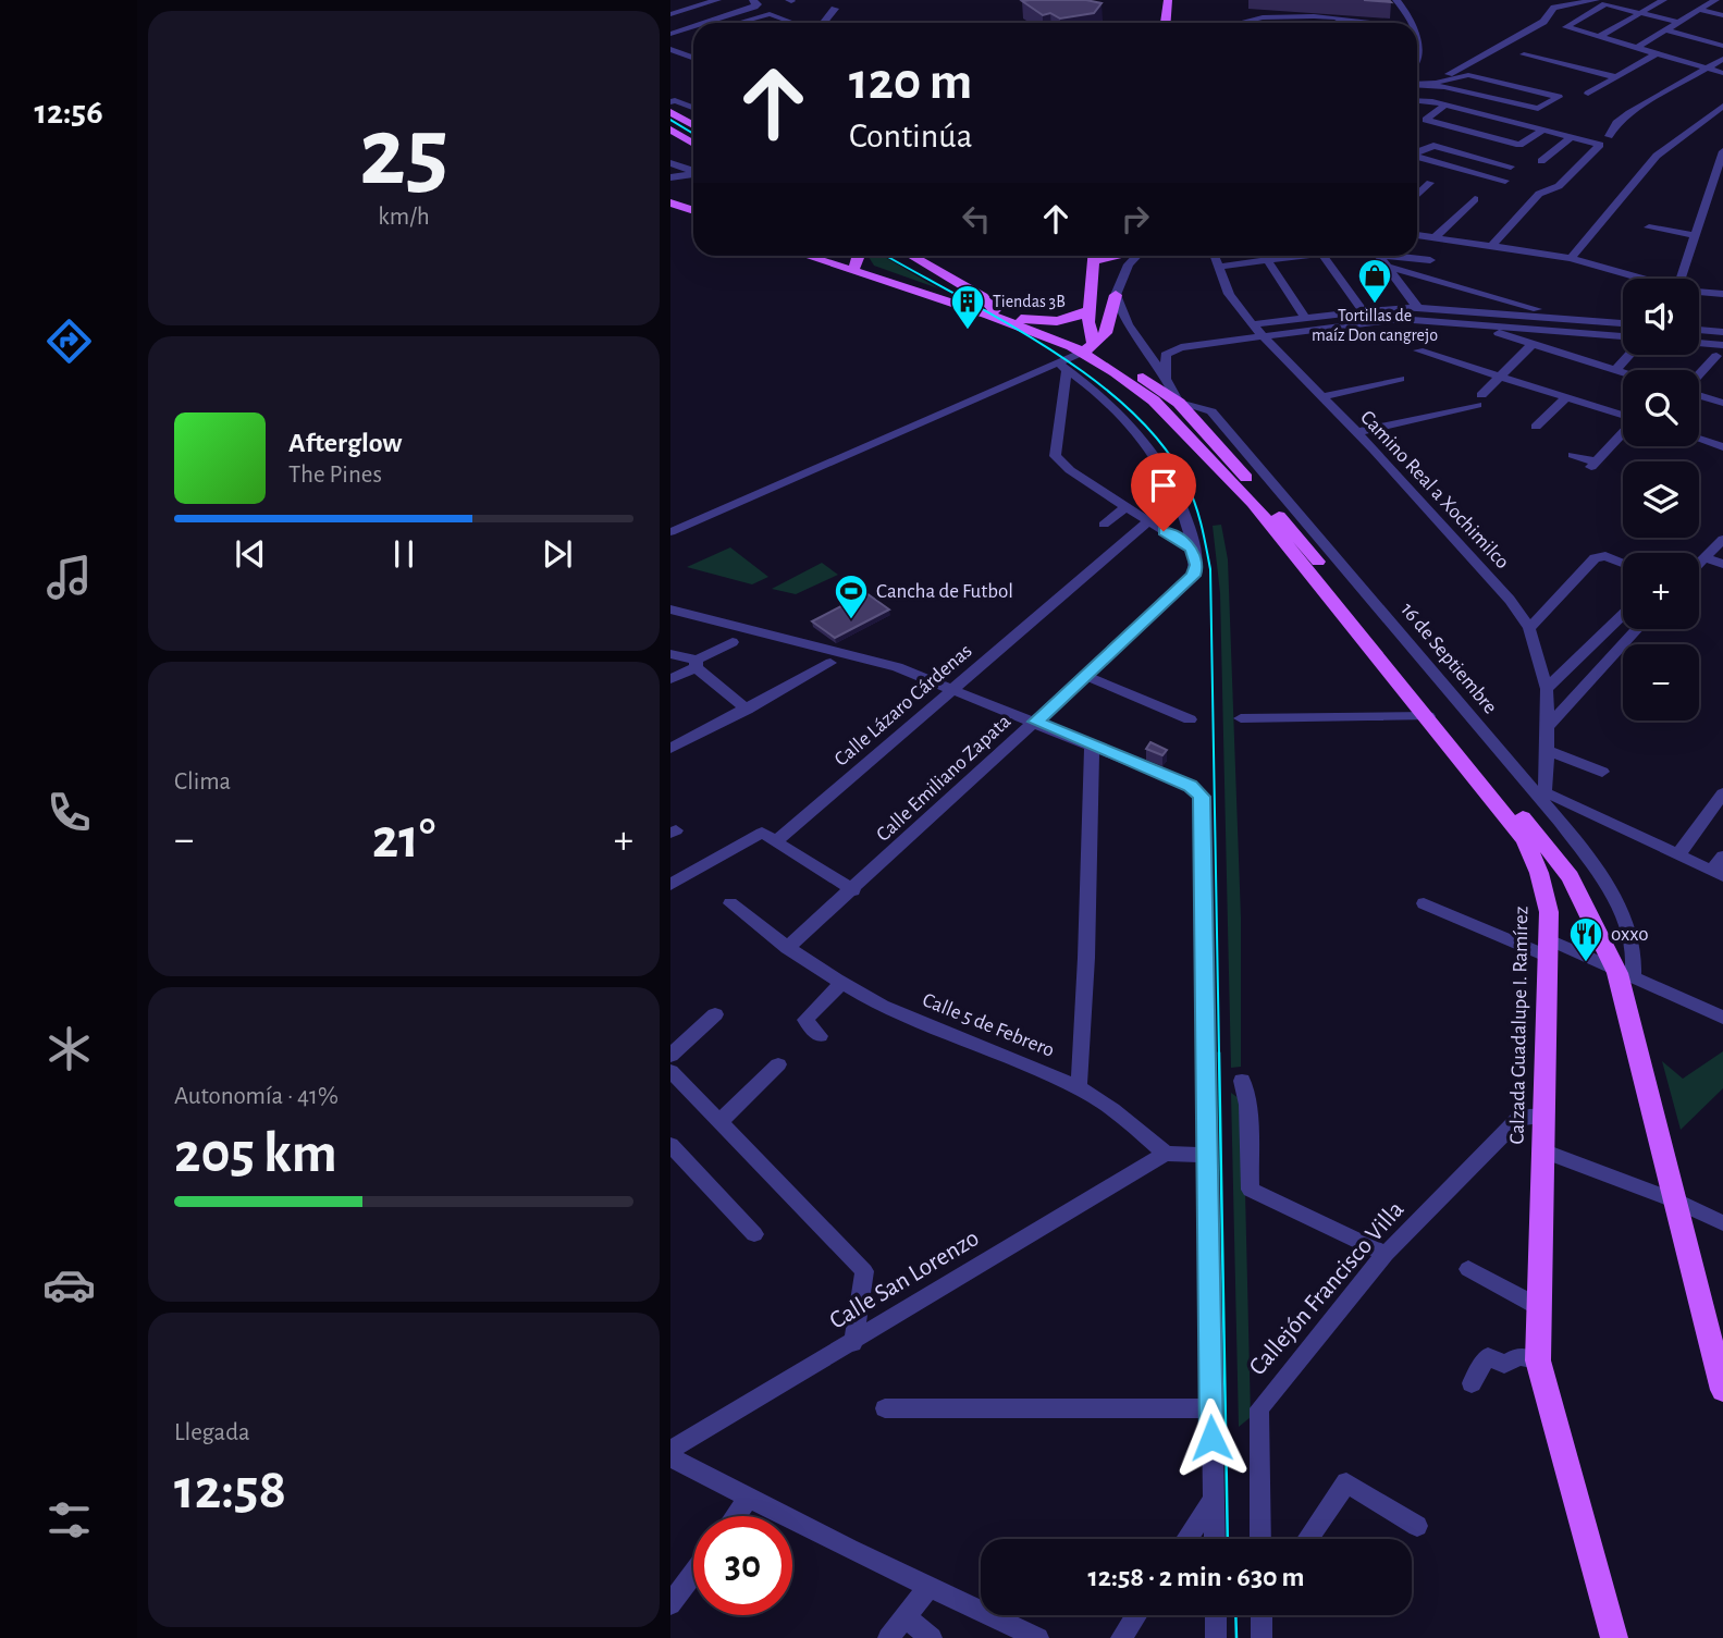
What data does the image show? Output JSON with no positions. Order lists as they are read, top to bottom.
{
  "streets": {
    "main road": ["Calzada Guadalupe I. Ramírez"],
    "street": [
      "Camino Real a Xochimilco",
      "16 de Septiembre",
      "Calle Lázaro Cárdenas",
      "Calle Emiliano Zapata",
      "Calle 5 de Febrero",
      "Calle San Lorenzo",
      "Callejón Francisco Villa"
    ]
  },
  "crossings": [
    ["Camino Real a Xochimilco", "16 de Septiembre"],
    ["Calle Emiliano Zapata", "Calle 5 de Febrero"],
    ["Calle 5 de Febrero", "Calle San Lorenzo"],
    ["Calzada Guadalupe I. Ramírez", "Callejón Francisco Villa"]
  ],
  "places": {
    "shop": ["Tortillas de maíz Don cangrejo"],
    "building": ["Tiendas 3B"],
    "sports": ["Cancha de Futbol"],
    "restaurant": ["oxxo"]
  },
  "page": {
    "tabs": "12:56",
    "tile": [
      ["25", "km/h"],
      "Clima",
      ["Autonomía · 41%", "205 km"],
      ["Llegada", "12:58"]
    ],
    "turn": ["120 m", "Continúa"],
    "map_buttons": ["+", "−"],
    "song": ["Afterglow", "The Pines"],
    "heat": ["−", "21°", "+"],
    "limit": "30",
    "trip": "12:58 · 2 min · 630 m"
  }
}
